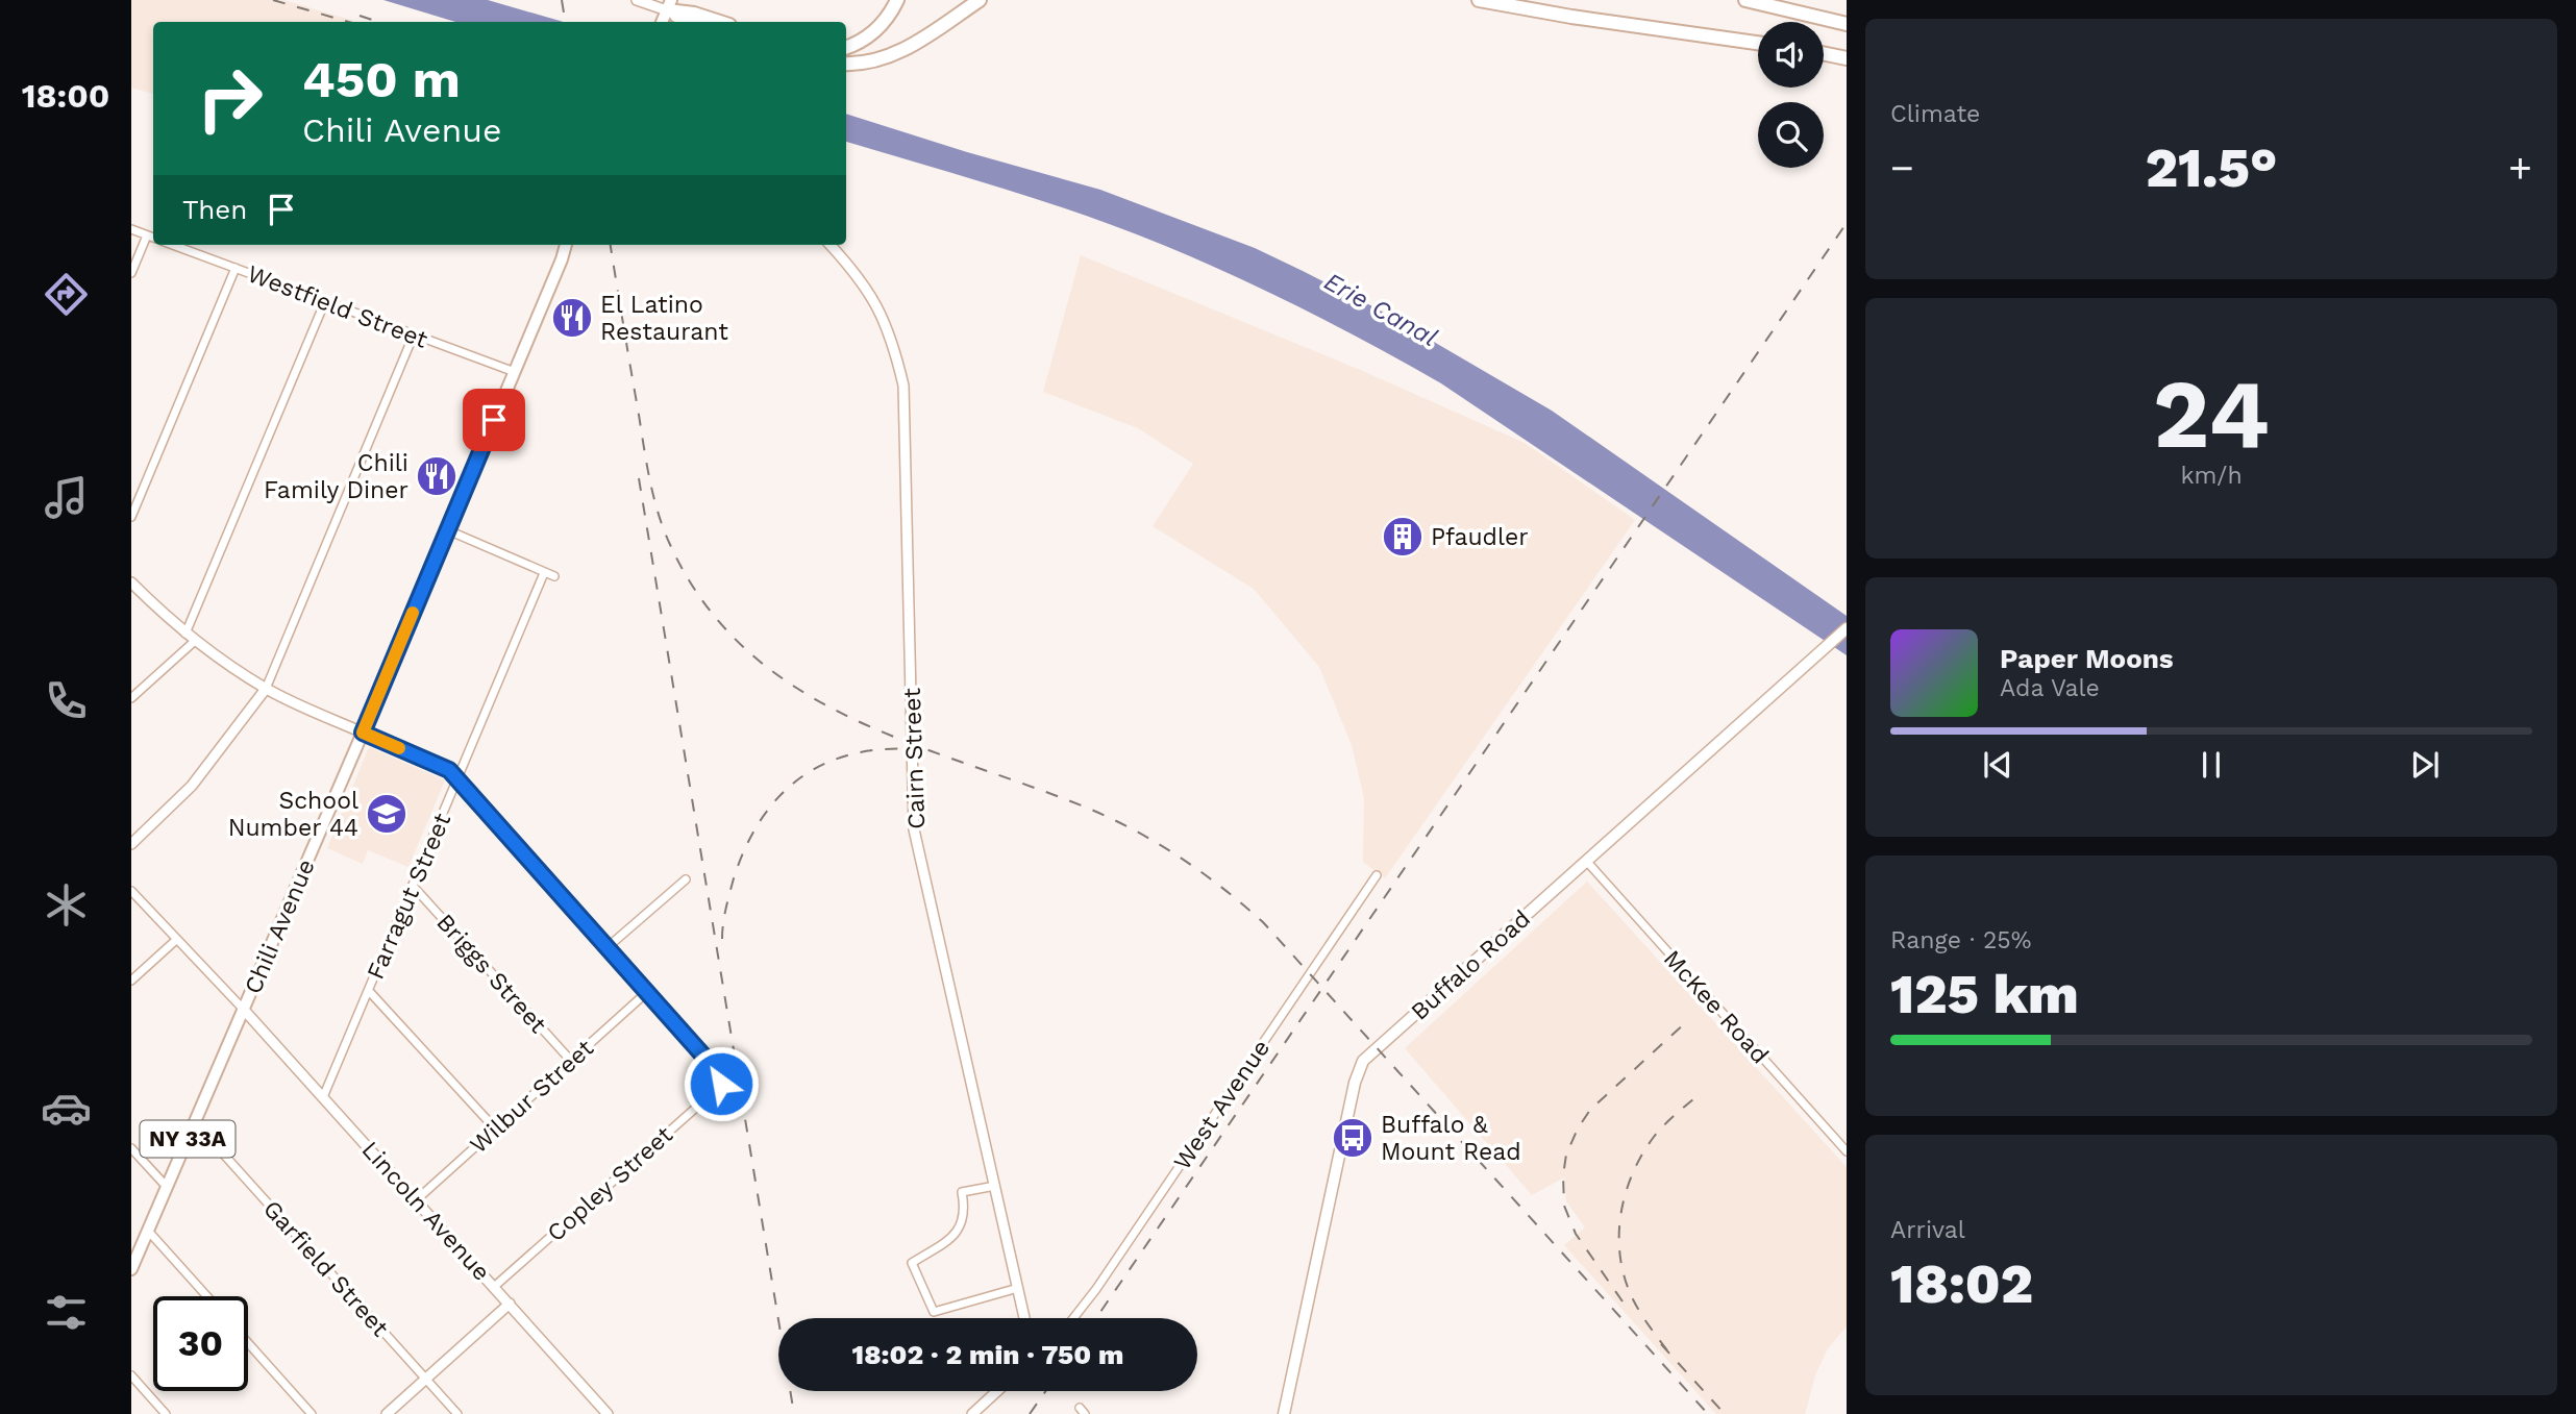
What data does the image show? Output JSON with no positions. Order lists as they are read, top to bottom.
{
  "streets": {
    "main road": ["Chili Avenue", "Buffalo Road", "NY 33A"],
    "street": [
      "Westfield Street",
      "Cairn Street",
      "Farragut Street",
      "Briggs Street",
      "McKee Road",
      "Wilbur Street",
      "West Avenue",
      "Copley Street",
      "Lincoln Avenue",
      "Garfield Street"
    ]
  },
  "crossings": [
    ["Westfield Street", "Chili Avenue"],
    ["Farragut Street", "Briggs Street"],
    ["Farragut Street", "Lincoln Avenue"],
    ["Chili Avenue", "Lincoln Avenue"],
    ["Chili Avenue", "Garfield Street"],
    ["Buffalo Road", "McKee Road"],
    ["Briggs Street", "Wilbur Street"],
    ["Wilbur Street", "Copley Street"],
    ["Wilbur Street", "Lincoln Avenue"],
    ["Copley Street", "Lincoln Avenue"]
  ],
  "water": ["Erie Canal"],
  "places": {
    "restaurant": ["El Latino Restaurant", "Chili Family Diner"],
    "building": ["Pfaudler"],
    "school or university": ["School Number 44"],
    "bus stop": ["Buffalo & Mount Read"]
  },
  "page": {
    "tabs": "18:00",
    "tile": [
      "Climate",
      ["24", "km/h"],
      ["Range · 25%", "125 km"],
      ["Arrival", "18:02"]
    ],
    "turn": ["450 m", "Chili Avenue"],
    "heat": ["−", "21.5°", "+"],
    "then": "Then",
    "song": ["Paper Moons", "Ada Vale"],
    "limit": "30",
    "trip": "18:02 · 2 min · 750 m"
  }
}
